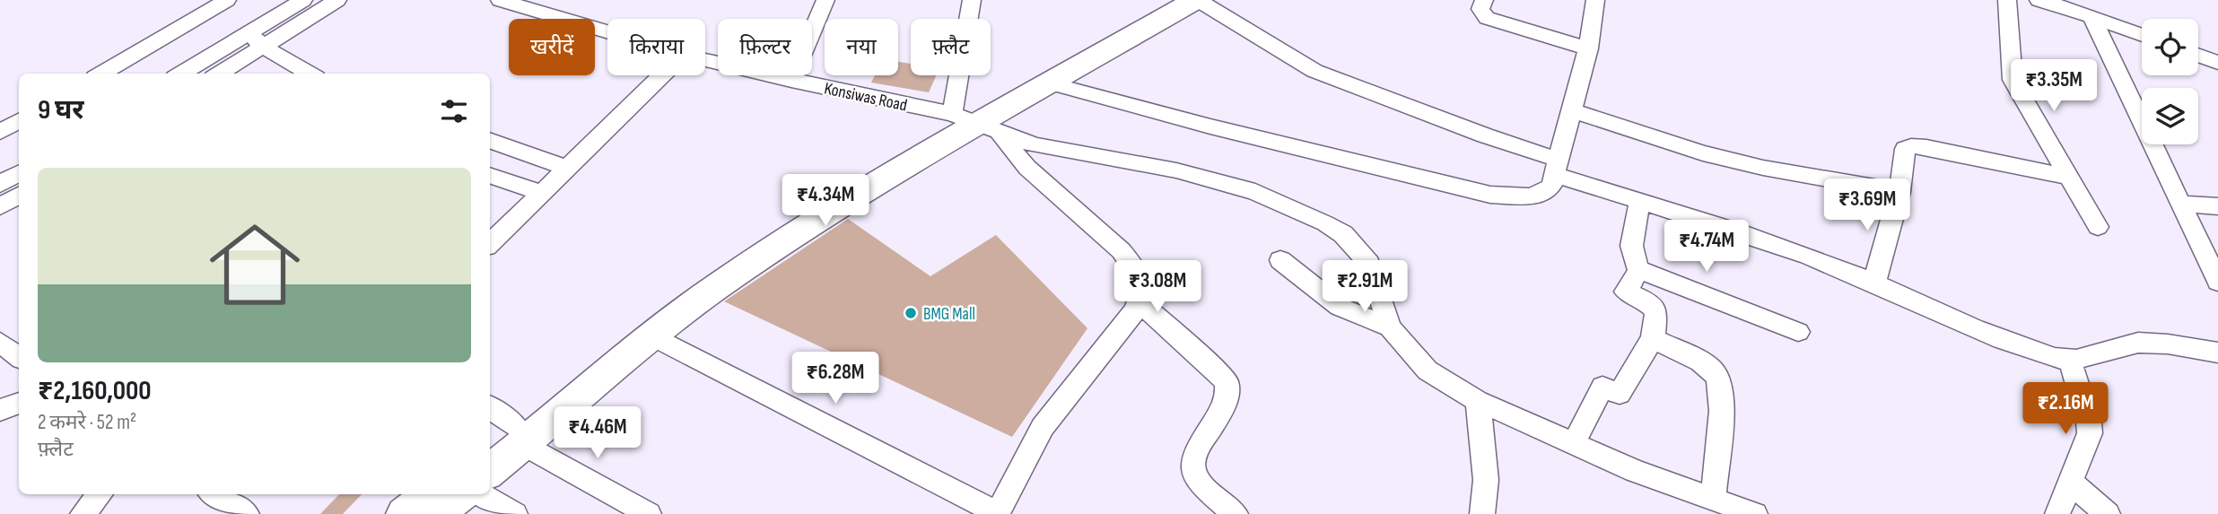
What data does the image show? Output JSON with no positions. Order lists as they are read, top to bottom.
{
  "streets": {
    "street": ["Konsiwas Road"]
  },
  "places": ["BMG Mall"],
  "page": {
    "chip": [
      "खरीदें",
      "किराया",
      "फ़िल्टर",
      "नया",
      "फ़्लैट"
    ],
    "price": [
      "₹3.35M",
      "₹4.34M",
      "₹3.69M",
      "₹4.74M",
      "₹3.08M",
      "₹2.91M",
      "₹6.28M",
      "₹2.16M",
      "₹4.46M"
    ],
    "heading": "9 घर",
    "list": [
      {
        "name": "₹2,160,000",
        "note": "2 कमरे · 52 m² · फ़्लैट"
      }
    ]
  }
}
